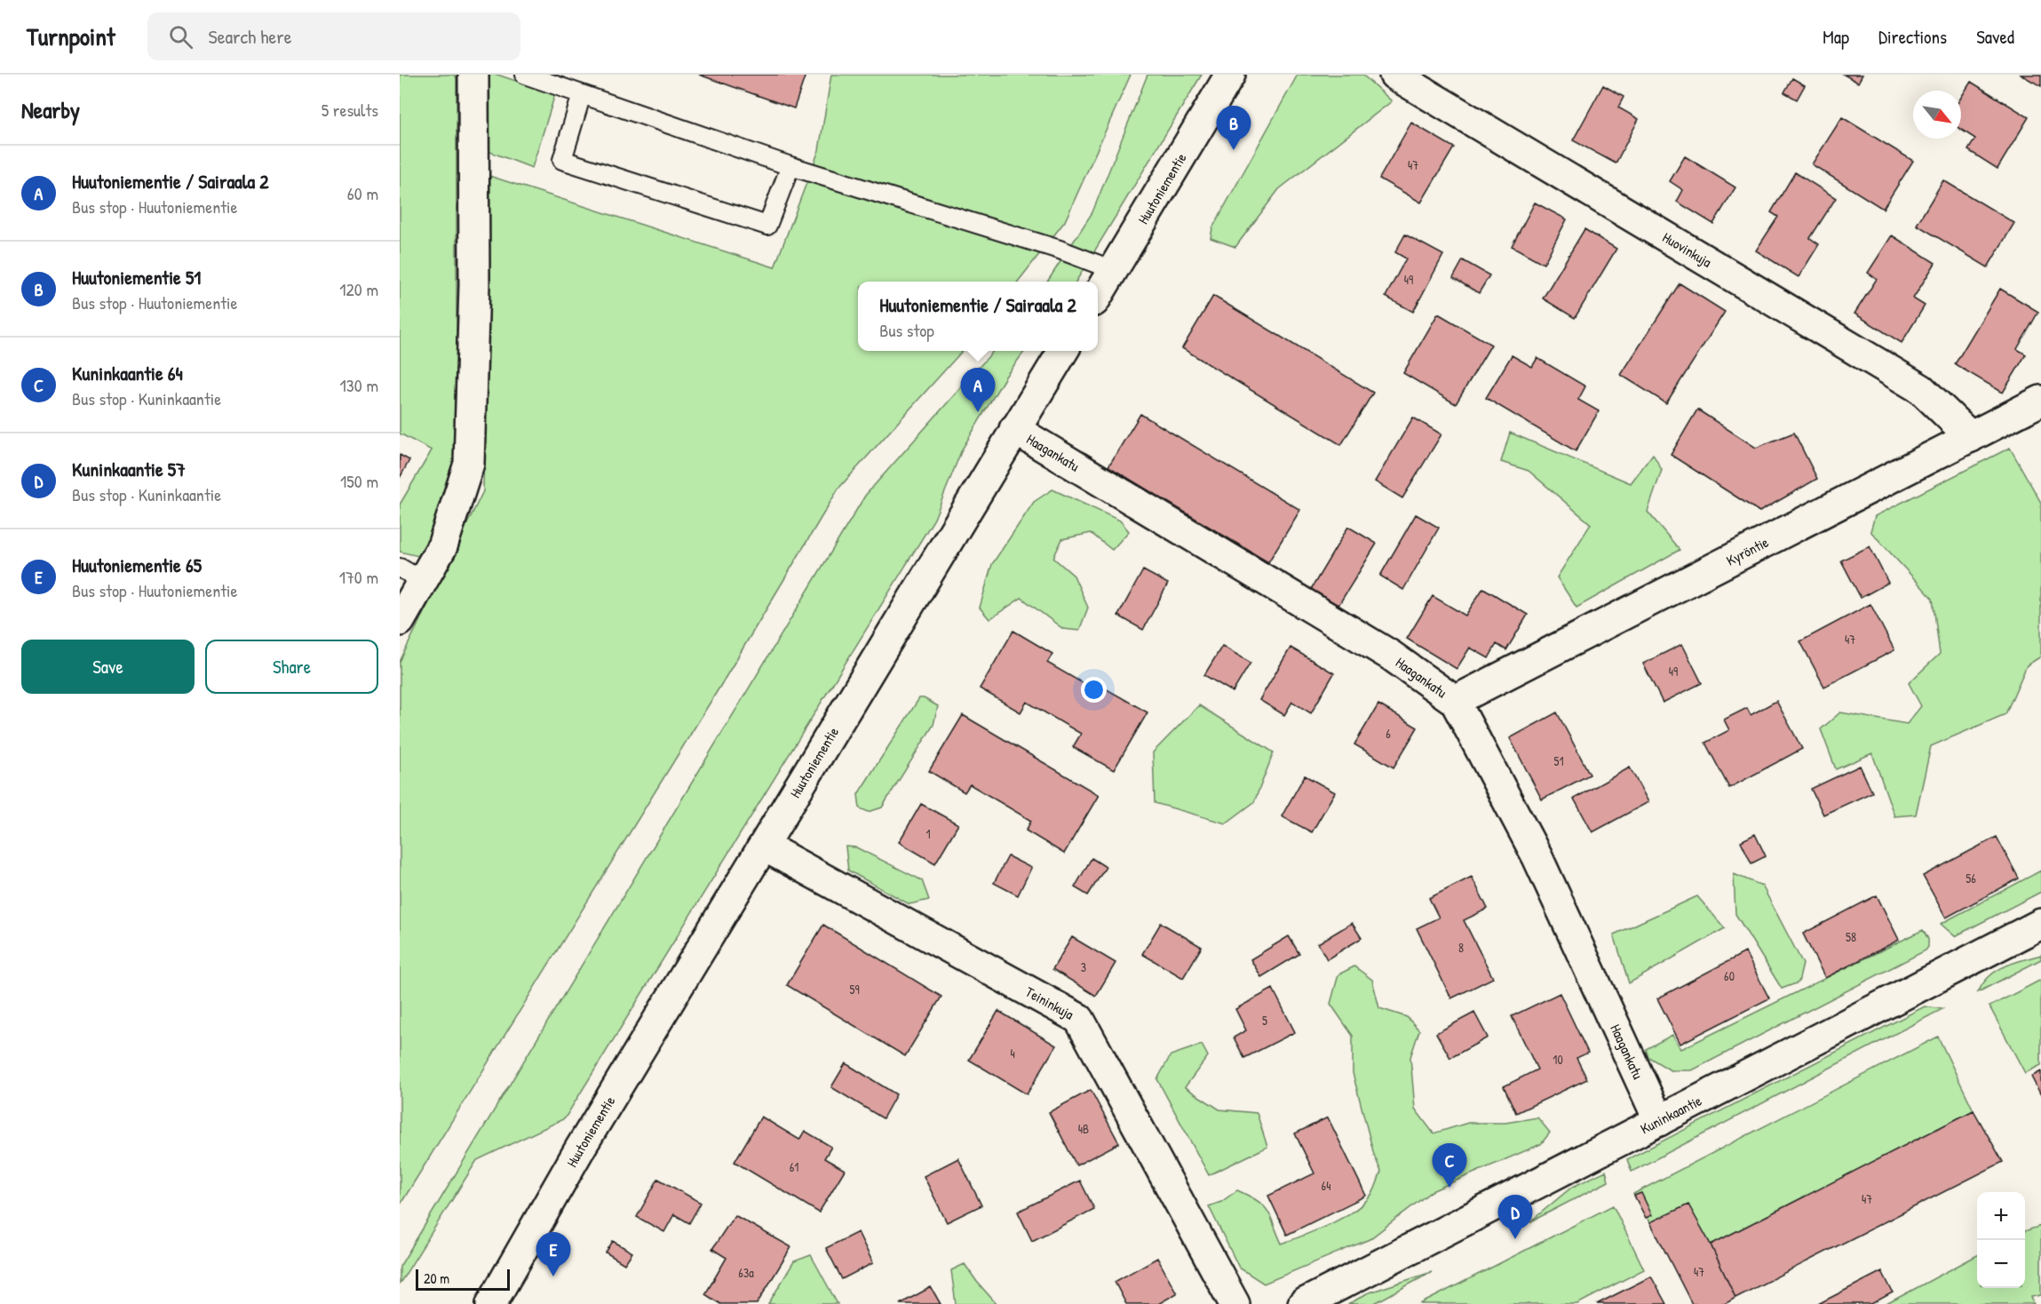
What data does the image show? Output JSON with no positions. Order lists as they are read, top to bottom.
{
  "streets": {
    "street": [
      "Huutoniementie",
      "Huovinkuja",
      "Haagankatu",
      "Kyröntie",
      "Teininkuja",
      "Kuninkaantie"
    ]
  },
  "crossings": [
    ["Huutoniementie", "Haagankatu"],
    ["Huutoniementie", "Teininkuja"],
    ["Huovinkuja", "Kyröntie"],
    ["Haagankatu", "Kyröntie"],
    ["Haagankatu", "Kuninkaantie"]
  ],
  "house_numbers": [
    "47",
    "49",
    "47",
    "49",
    "6",
    "51",
    "1",
    "56",
    "58",
    "8",
    "3",
    "60",
    "59",
    "5",
    "4",
    "10",
    "4B",
    "61",
    "64",
    "47",
    "47",
    "63a"
  ],
  "scale_bar": "20 m",
  "north": "bottom right",
  "page": {
    "header": "Turnpoint",
    "search": "Search here",
    "nav": ["Map", "Directions", "Saved"],
    "heading": ["Nearby", "5 results"],
    "pins": [
      "B",
      "A",
      "C",
      "D",
      "E"
    ],
    "list": [
      {
        "mark": "A",
        "name": "Huutoniementie / Sairaala 2",
        "note": "Bus stop · Huutoniementie",
        "value": "60 m"
      },
      {
        "mark": "B",
        "name": "Huutoniementie 51",
        "note": "Bus stop · Huutoniementie",
        "value": "120 m"
      },
      {
        "mark": "C",
        "name": "Kuninkaantie 64",
        "note": "Bus stop · Kuninkaantie",
        "value": "130 m"
      },
      {
        "mark": "D",
        "name": "Kuninkaantie 57",
        "note": "Bus stop · Kuninkaantie",
        "value": "150 m"
      },
      {
        "mark": "E",
        "name": "Huutoniementie 65",
        "note": "Bus stop · Huutoniementie",
        "value": "170 m"
      }
    ],
    "popup": ["Huutoniementie / Sairaala 2", "Bus stop"],
    "buttons": ["Save", "Share"],
    "map_buttons": ["+", "−"],
    "scale": "20 m"
  }
}
